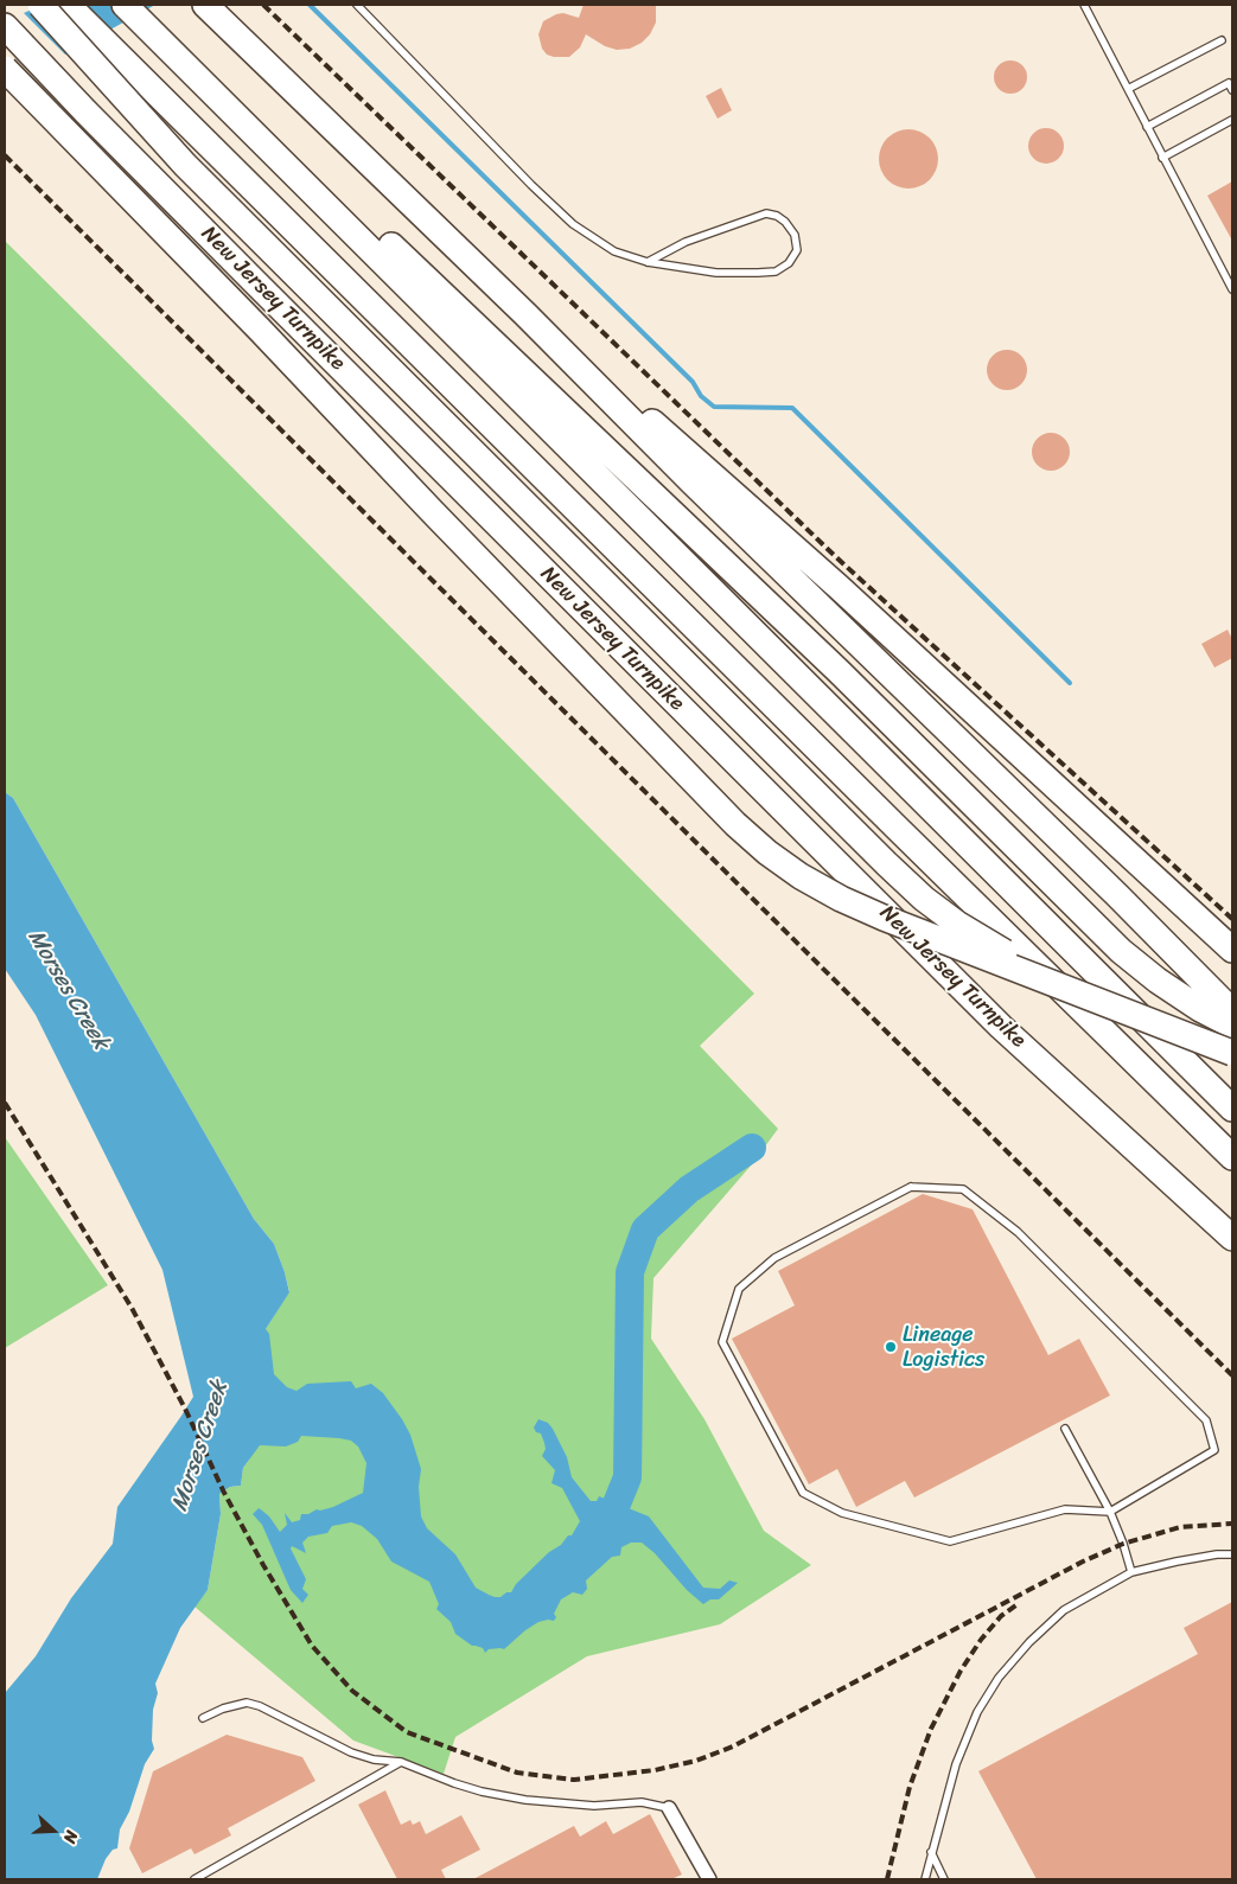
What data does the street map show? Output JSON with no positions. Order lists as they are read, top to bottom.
{
  "streets": {
    "highway": ["New Jersey Turnpike"]
  },
  "water": ["Morses Creek"],
  "places": ["Lineage Logistics"],
  "north": "right"
}
